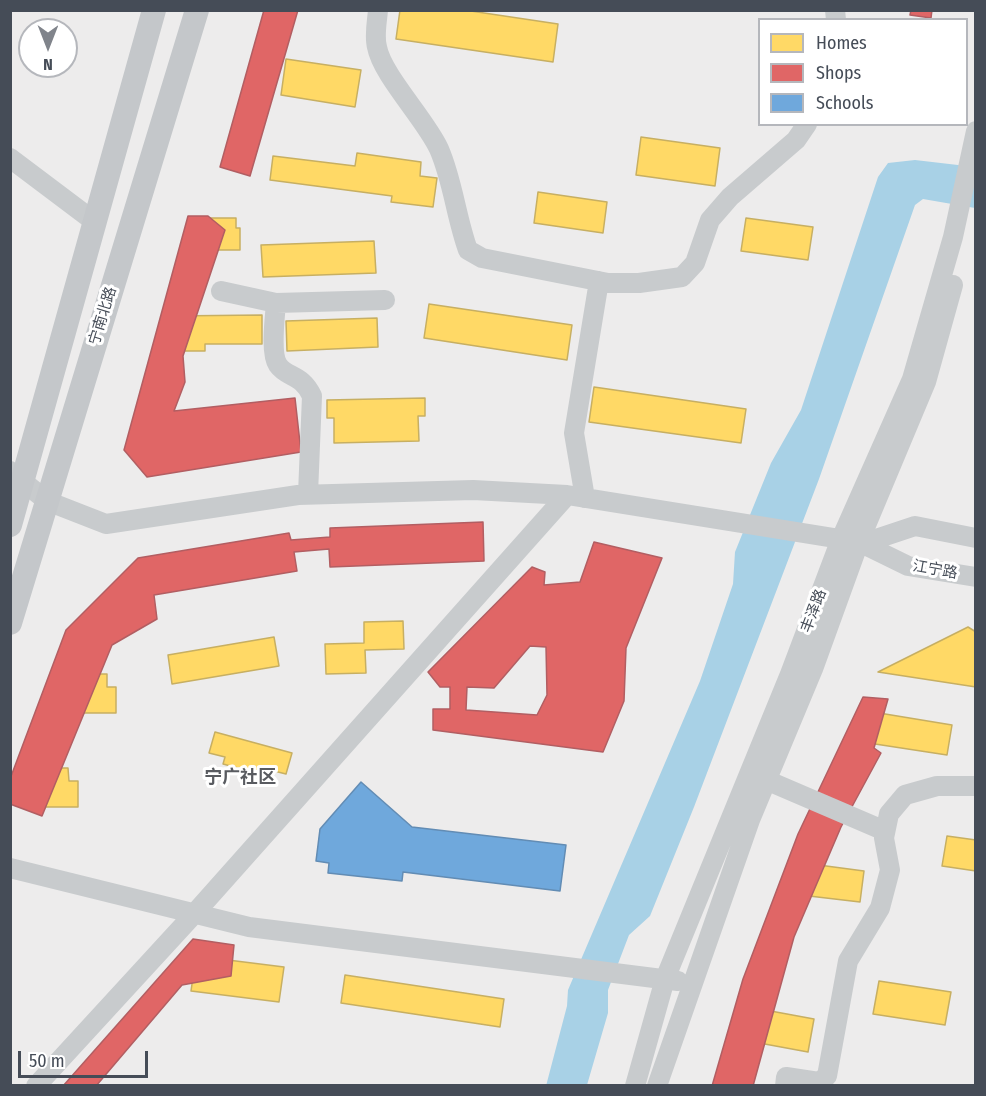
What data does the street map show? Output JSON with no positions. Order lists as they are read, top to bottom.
{
  "streets": {
    "main road": ["宁南北路"],
    "street": ["江宁路", "丰泽路"]
  },
  "crossings": [
    ["江宁路", "丰泽路"]
  ],
  "districts": ["宁广社区"],
  "legend": ["Homes", "Shops", "Schools"],
  "scale_bar": "50 m",
  "north": "bottom"
}
